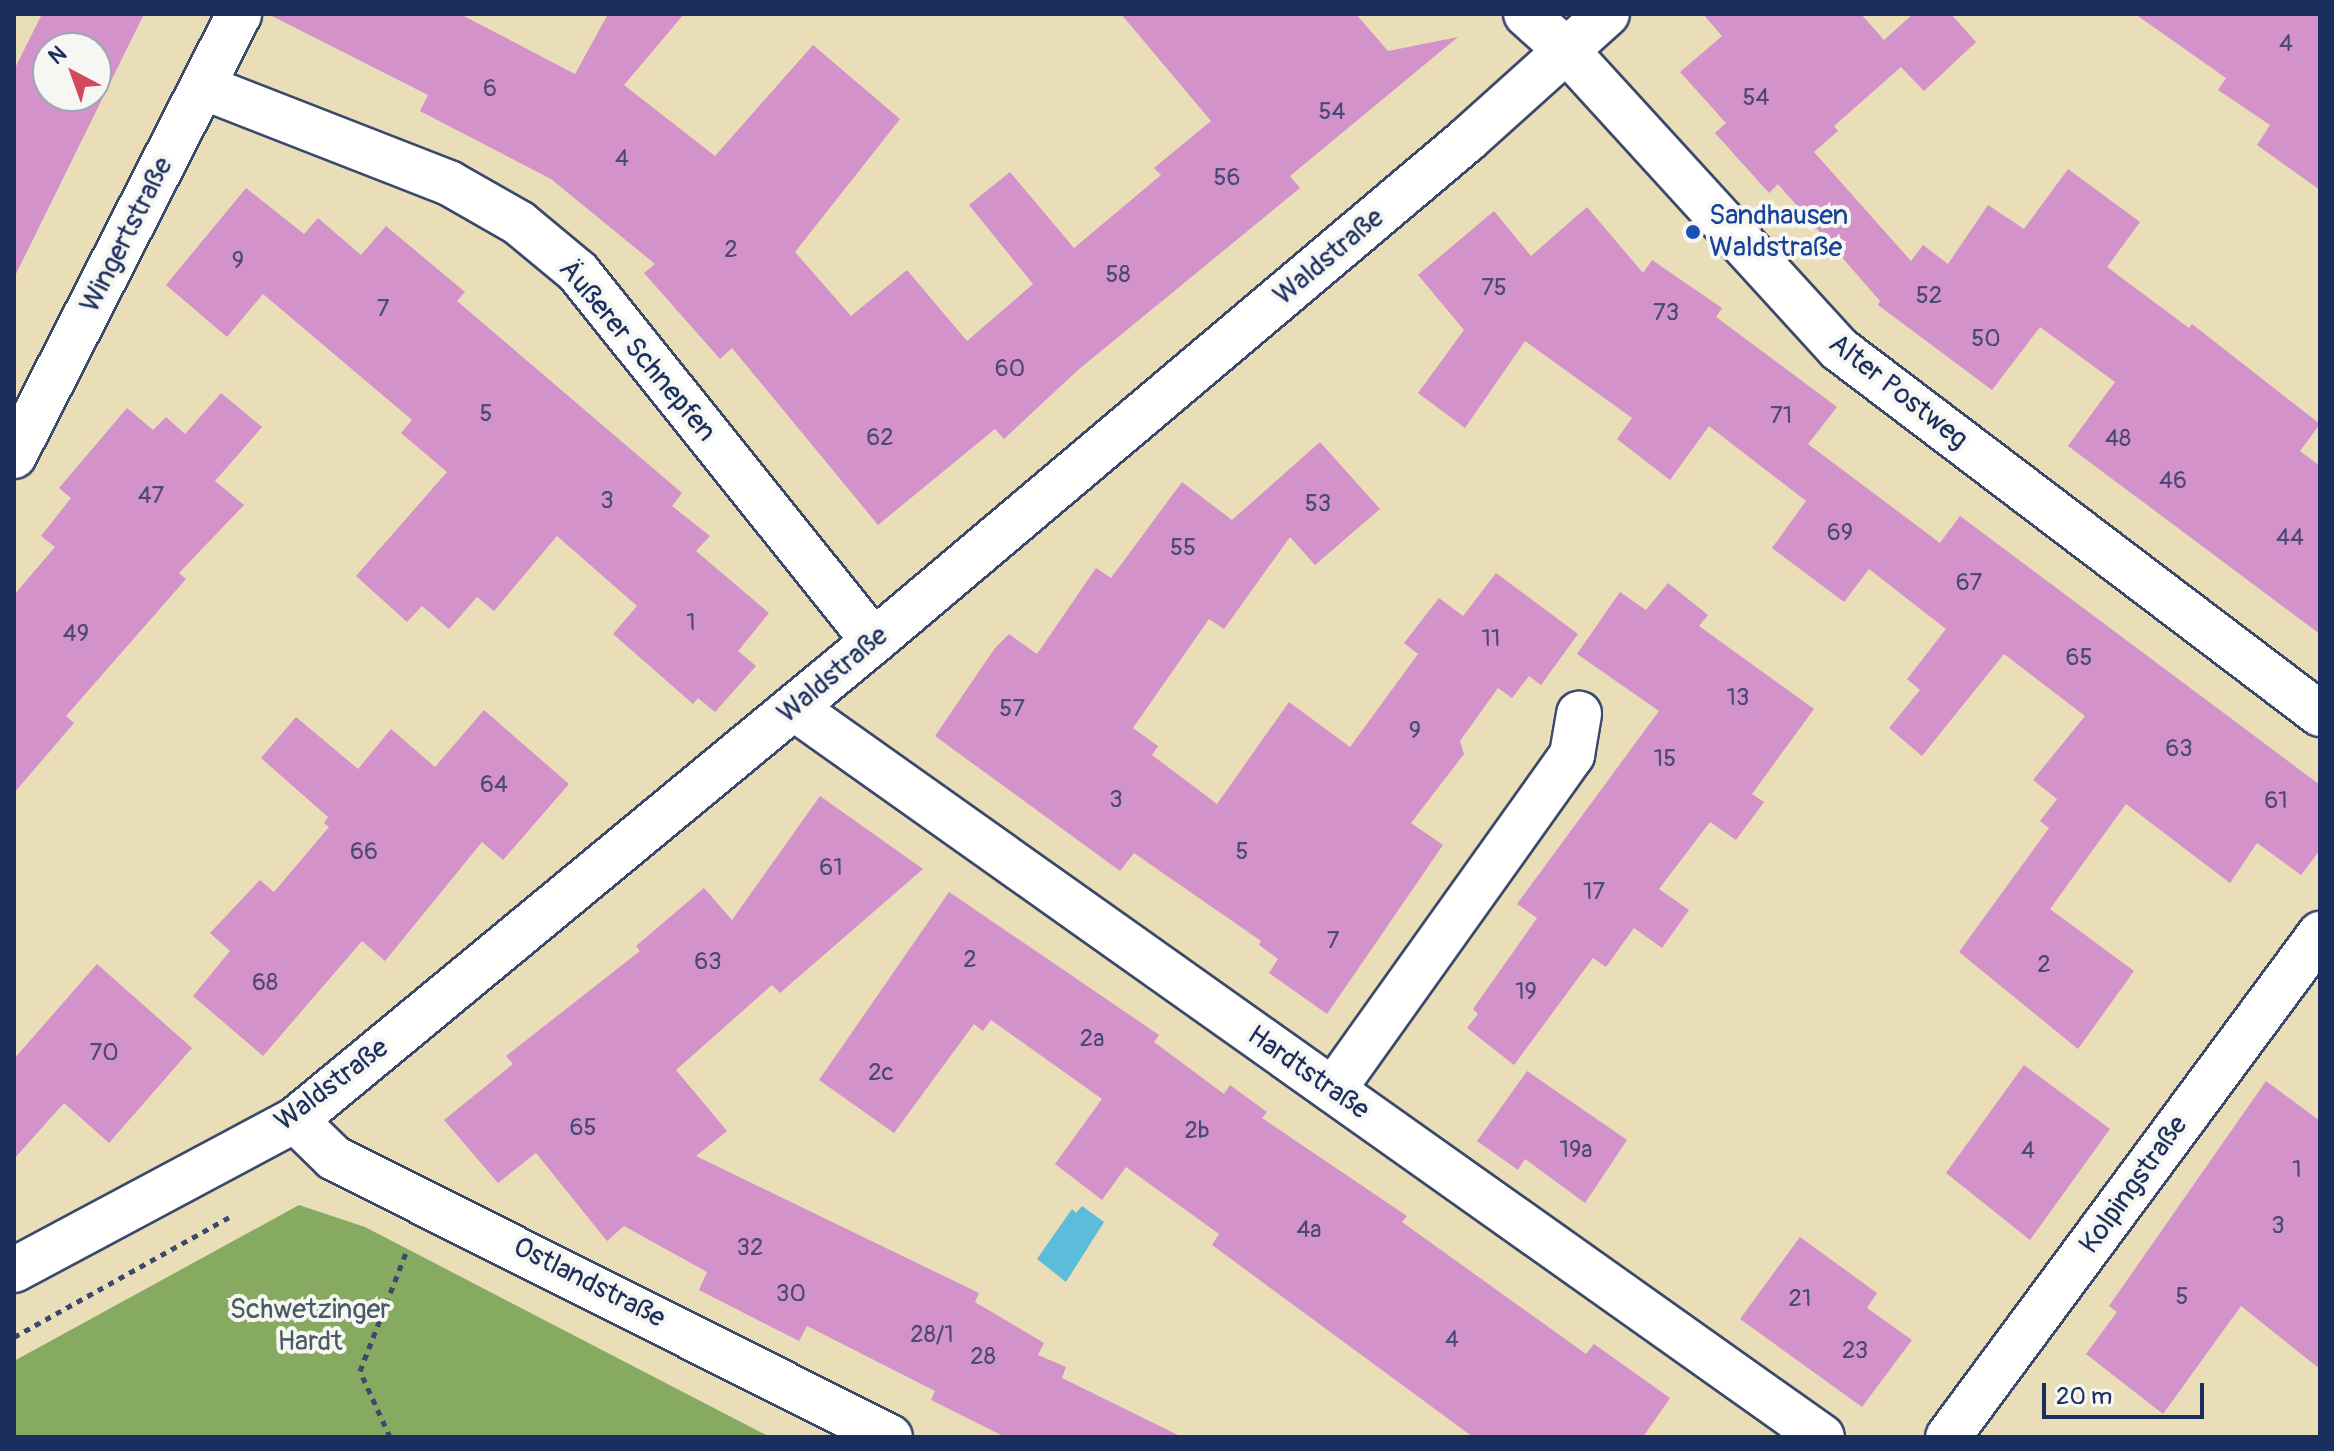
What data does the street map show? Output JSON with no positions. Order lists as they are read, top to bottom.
{
  "streets": {
    "street": [
      "Wingertstraße",
      "Waldstraße",
      "Äußerer Schnepfen",
      "Alter Postweg",
      "Hardtstraße",
      "Kolpingstraße",
      "Ostlandstraße"
    ]
  },
  "crossings": [
    ["Wingertstraße", "Äußerer Schnepfen"],
    ["Waldstraße", "Äußerer Schnepfen"],
    ["Waldstraße", "Alter Postweg"],
    ["Waldstraße", "Hardtstraße"],
    ["Waldstraße", "Ostlandstraße"]
  ],
  "parks": ["Schwetzinger Hardt"],
  "places": ["Sandhausen Waldstraße"],
  "house_numbers": [
    "4",
    "6",
    "54",
    "54",
    "4",
    "56",
    "2",
    "9",
    "58",
    "75",
    "52",
    "7",
    "73",
    "50",
    "60",
    "5",
    "71",
    "62",
    "48",
    "46",
    "47",
    "3",
    "53",
    "69",
    "44",
    "55",
    "67",
    "1",
    "49",
    "11",
    "65",
    "13",
    "57",
    "9",
    "63",
    "15",
    "64",
    "3",
    "61",
    "66",
    "5",
    "61",
    "17",
    "7",
    "2",
    "63",
    "2",
    "68",
    "19",
    "2a",
    "70",
    "2c",
    "65",
    "2b",
    "19a",
    "4",
    "1",
    "3",
    "4a",
    "32",
    "30",
    "5",
    "21",
    "28/1",
    "4",
    "23",
    "28"
  ],
  "scale_bar": "20 m",
  "north": "top left"
}
